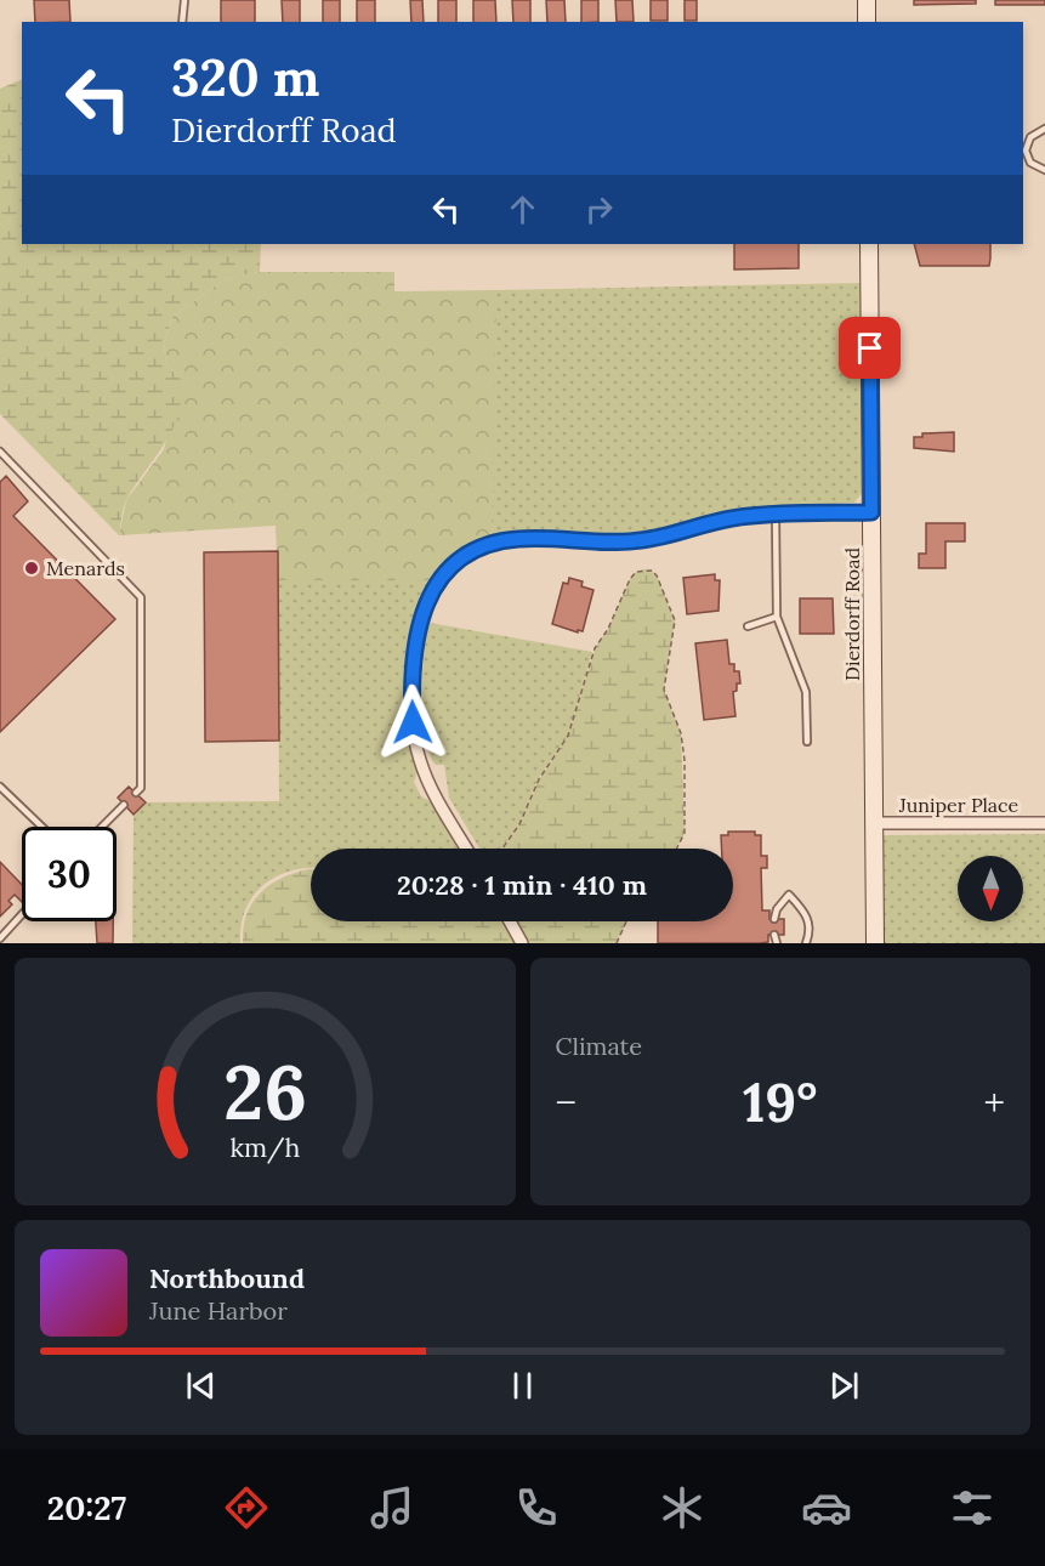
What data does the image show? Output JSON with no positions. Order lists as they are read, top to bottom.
{
  "streets": {
    "street": ["Dierdorff Road", "Juniper Place"]
  },
  "crossings": [
    ["Dierdorff Road", "Juniper Place"]
  ],
  "places": ["Menards"],
  "north": "bottom",
  "page": {
    "turn": ["320 m", "Dierdorff Road"],
    "limit": "30",
    "trip": "20:28 · 1 min · 410 m",
    "tile": "Climate",
    "heat": ["−", "19°", "+"],
    "song": ["Northbound", "June Harbor"],
    "tabs": "20:27",
    "gauge": ["26", "km/h"]
  }
}
